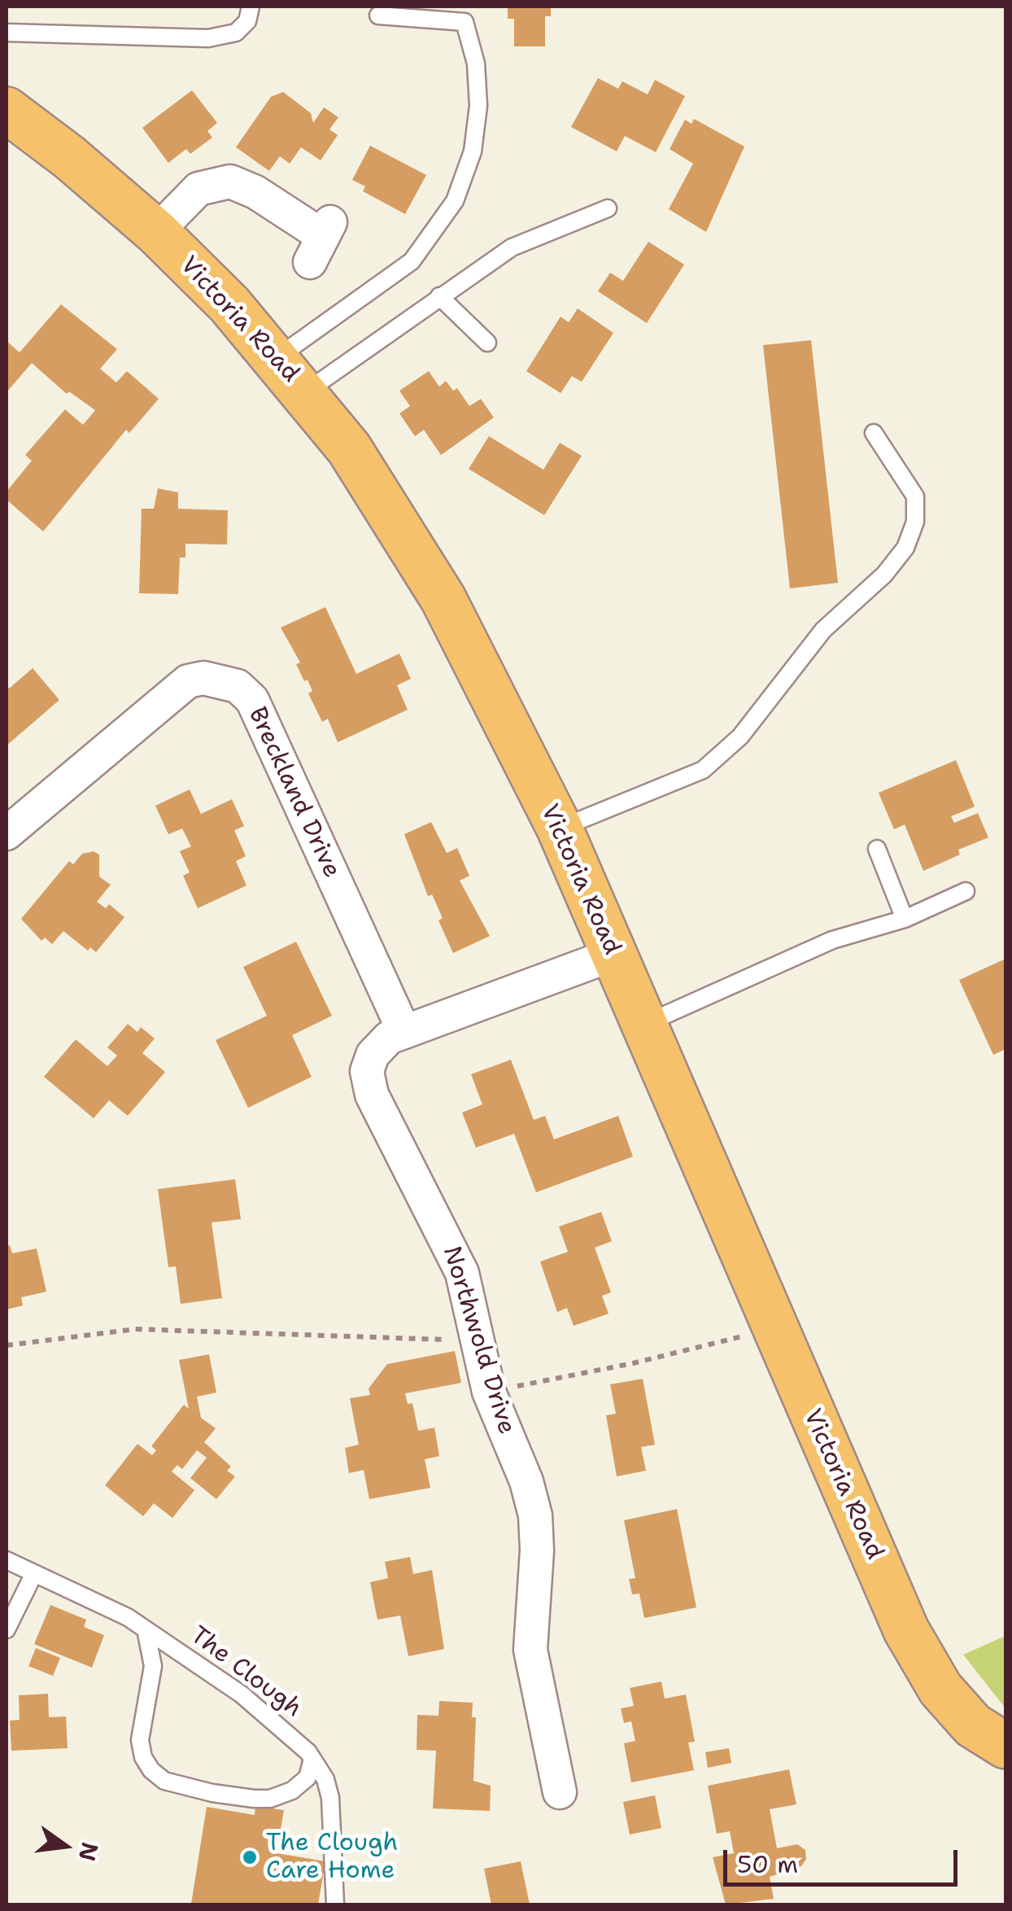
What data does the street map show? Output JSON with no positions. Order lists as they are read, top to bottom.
{
  "streets": {
    "highway": ["Victoria Road"],
    "street": ["Breckland Drive", "Northwold Drive"],
    "lane": ["The Clough"]
  },
  "crossings": [
    ["Victoria Road", "Northwold Drive"],
    ["Breckland Drive", "Northwold Drive"]
  ],
  "places": ["The Clough Care Home"],
  "scale_bar": "50 m",
  "north": "right"
}
